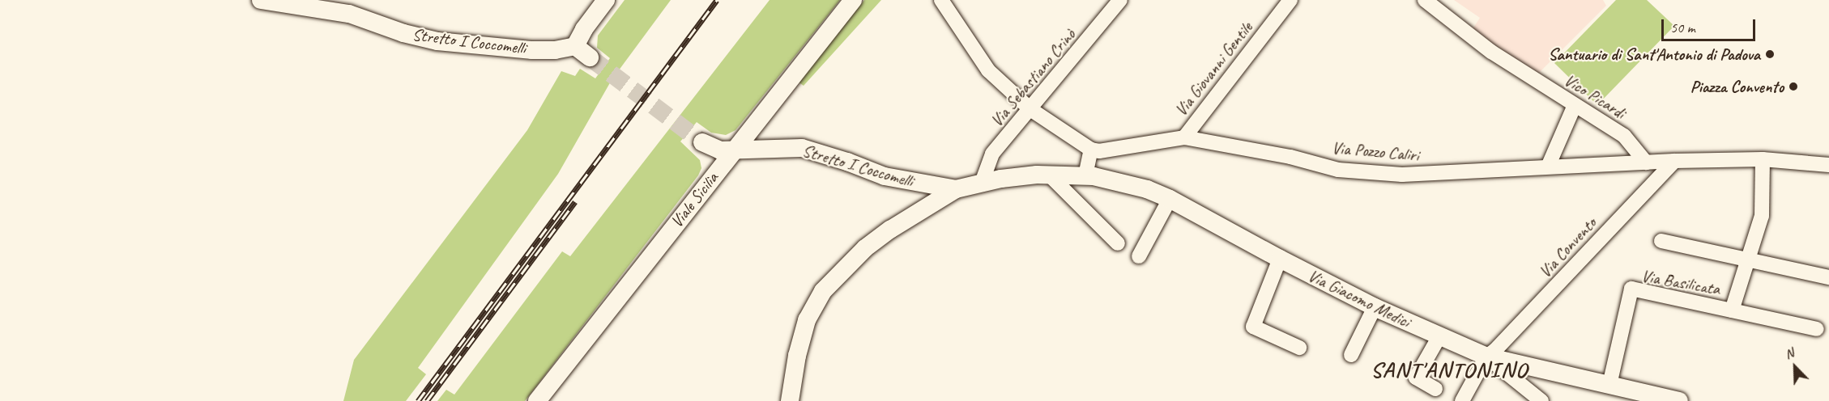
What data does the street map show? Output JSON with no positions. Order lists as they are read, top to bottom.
{
  "streets": {
    "street": [
      "Stretto I Coccomelli",
      "Via Giovanni Gentile",
      "Via Sebastiano Crinò",
      "Vico Picardi",
      "Via Pozzo Caliri",
      "Viale Sicilia",
      "Via Convento",
      "Via Basilicata",
      "Via Giacomo Medici"
    ]
  },
  "crossings": [
    ["Stretto I Coccomelli", "Viale Sicilia"],
    ["Stretto I Coccomelli", "Via Giacomo Medici"],
    ["Via Giovanni Gentile", "Via Pozzo Caliri"],
    ["Via Sebastiano Crinò", "Via Giacomo Medici"],
    ["Vico Picardi", "Via Pozzo Caliri"],
    ["Via Pozzo Caliri", "Via Convento"],
    ["Via Convento", "Via Giacomo Medici"],
    ["Via Basilicata", "Via Giacomo Medici"]
  ],
  "districts": ["SANT'ANTONINO"],
  "places": ["Santuario di Sant'Antonio di Padova", "Piazza Convento"],
  "scale_bar": "50 m",
  "north": "top left"
}
